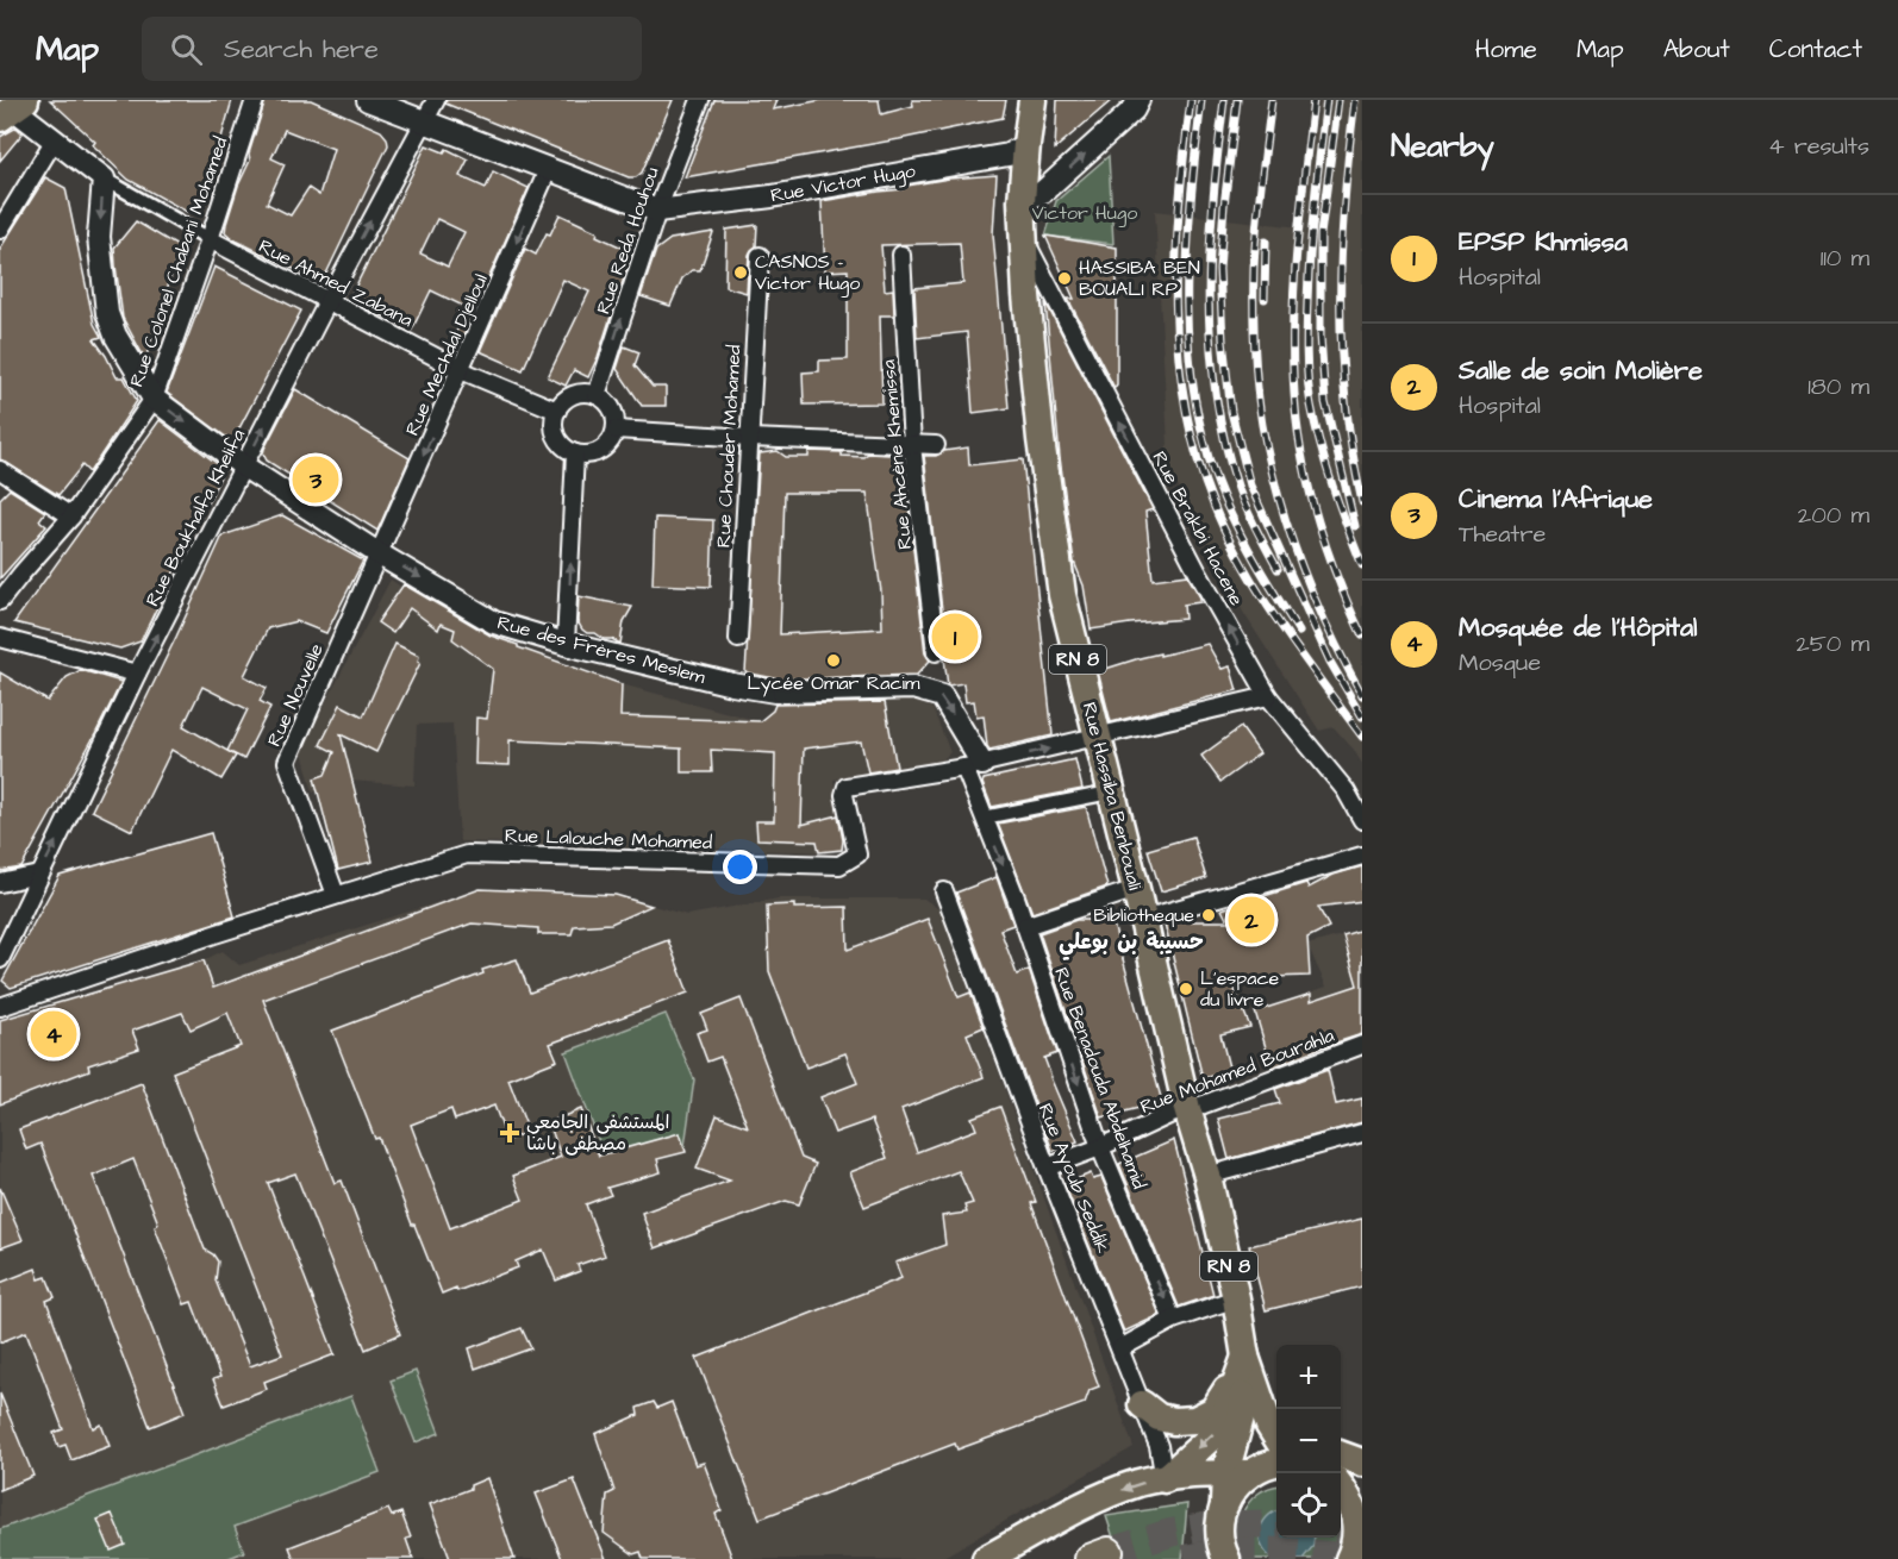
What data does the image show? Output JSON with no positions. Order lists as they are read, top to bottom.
{
  "streets": {
    "main road": ["RN 8", "Rue Hassiba Benbouali"],
    "street": [
      "Rue Victor Hugo",
      "Rue Reda Houhou",
      "Rue Colonel Chabani Mohamed",
      "Rue Ahmed Zabana",
      "Rue Mechdal Djelloul",
      "Rue Chouder Mohamed",
      "Rue Ahcène Khemissa",
      "Rue Boukhalfa Khelifa",
      "Rue Brakbi Hacene",
      "Rue des Frères Meslem",
      "Rue Nouvelle",
      "Rue Lalouche Mohamed",
      "Rue Mohamed Bourahla",
      "Rue Benadouda Abdelhamid",
      "Rue Ayoub Seddik"
    ]
  },
  "crossings": [
    ["Rue Victor Hugo", "Rue Reda Houhou"],
    ["Rue Victor Hugo", "Rue Hassiba Benbouali"],
    ["Rue Reda Houhou", "Rue Ahmed Zabana"],
    ["Rue Colonel Chabani Mohamed", "Rue Ahmed Zabana"],
    ["Rue Colonel Chabani Mohamed", "Rue des Frères Meslem"],
    ["Rue Ahmed Zabana", "Rue Mechdal Djelloul"],
    ["Rue Ahmed Zabana", "Rue Boukhalfa Khelifa"],
    ["Rue Ahmed Zabana", "Rue des Frères Meslem"],
    ["Rue Mechdal Djelloul", "Rue des Frères Meslem"],
    ["Rue Mechdal Djelloul", "Rue Nouvelle"],
    ["Rue Boukhalfa Khelifa", "Rue des Frères Meslem"],
    ["Rue Brakbi Hacene", "Rue Hassiba Benbouali"],
    ["Rue Brakbi Hacene", "Rue Lalouche Mohamed"],
    ["Rue des Frères Meslem", "Rue Nouvelle"],
    ["Rue des Frères Meslem", "Rue Lalouche Mohamed"],
    ["Rue des Frères Meslem", "Rue Benadouda Abdelhamid"],
    ["Rue Nouvelle", "Rue Lalouche Mohamed"],
    ["Rue Hassiba Benbouali", "Rue Lalouche Mohamed"],
    ["Rue Hassiba Benbouali", "Rue Mohamed Bourahla"],
    ["Rue Lalouche Mohamed", "Rue Benadouda Abdelhamid"],
    ["Rue Mohamed Bourahla", "Rue Benadouda Abdelhamid"],
    ["Rue Mohamed Bourahla", "Rue Ayoub Seddik"]
  ],
  "one_way": [
    "Rue Reda Houhou",
    "Rue Mechdal Djelloul",
    "Rue Boukhalfa Khelifa",
    "Rue Brakbi Hacene",
    "Rue des Frères Meslem",
    "Rue Benadouda Abdelhamid"
  ],
  "districts": ["حسيبة بن بوعلي"],
  "parks": ["Victor Hugo"],
  "places": {
    "other": [
      "CASNOS - Victor Hugo",
      "HASSIBA BEN BOUALI RP",
      "Lycée Omar Racim",
      "Bibliotheque",
      "L'espace du livre"
    ],
    "health": ["المستشفى الجامعي مصطفى باشا"]
  },
  "page": {
    "header": "Map",
    "search": "Search here",
    "nav": [
      "Home",
      "Map",
      "About",
      "Contact"
    ],
    "heading": ["Nearby", "4 results"],
    "list": [
      {
        "mark": "1",
        "name": "EPSP Khmissa",
        "note": "Hospital",
        "value": "110 m"
      },
      {
        "mark": "2",
        "name": "Salle de soin Molière",
        "note": "Hospital",
        "value": "180 m"
      },
      {
        "mark": "3",
        "name": "Cinema l'Afrique",
        "note": "Theatre",
        "value": "200 m"
      },
      {
        "mark": "4",
        "name": "Mosquée de l'Hôpital",
        "note": "Mosque",
        "value": "250 m"
      }
    ],
    "pins": [
      "3",
      "1",
      "2",
      "4"
    ],
    "map_buttons": ["+", "−"]
  }
}
